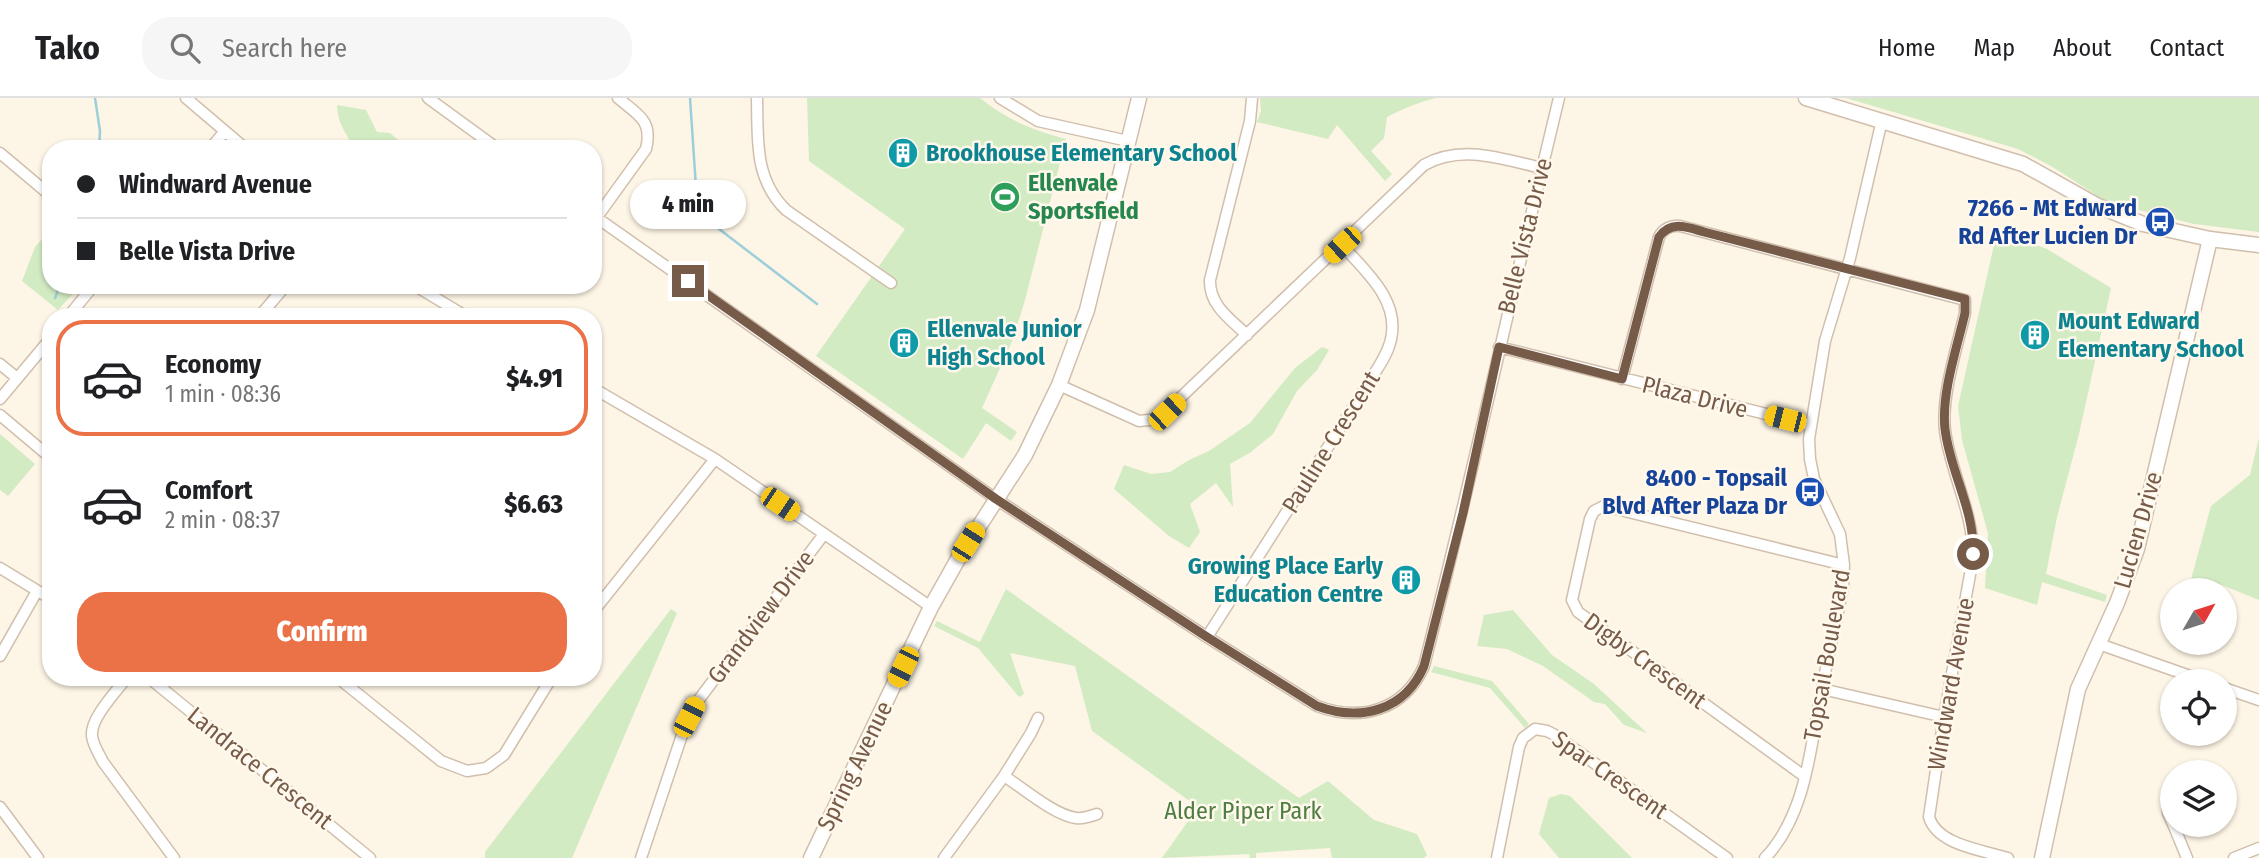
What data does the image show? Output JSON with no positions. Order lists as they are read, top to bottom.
{
  "streets": {
    "street": [
      "Belle Vista Drive",
      "Plaza Drive",
      "Pauline Crescent",
      "Lucien Drive",
      "Grandview Drive",
      "Topsail Boulevard",
      "Digby Crescent",
      "Windward Avenue",
      "Spring Avenue",
      "Landrace Crescent",
      "Spar Crescent"
    ]
  },
  "crossings": [
    ["Belle Vista Drive", "Plaza Drive"],
    ["Belle Vista Drive", "Pauline Crescent"],
    ["Belle Vista Drive", "Spring Avenue"],
    ["Plaza Drive", "Topsail Boulevard"],
    ["Topsail Boulevard", "Digby Crescent"],
    ["Topsail Boulevard", "Windward Avenue"]
  ],
  "parks": ["Alder Piper Park"],
  "places": {
    "building": [
      "Brookhouse Elementary School",
      "Mount Edward Elementary School",
      "Ellenvale Junior High School",
      "Growing Place Early Education Centre"
    ],
    "sports": ["Ellenvale Sportsfield"],
    "bus stop": ["7266 - Mt Edward Rd After Lucien Dr", "8400 - Topsail Blvd After Plaza Dr"]
  },
  "north": "top right",
  "page": {
    "header": "Tako",
    "search": "Search here",
    "nav": [
      "Home",
      "Map",
      "About",
      "Contact"
    ],
    "banner": ["Windward Avenue", "Belle Vista Drive"],
    "bubble": "4 min",
    "list": [
      {
        "name": "Economy",
        "note": "1 min · 08:36",
        "value": "$4.91"
      },
      {
        "name": "Comfort",
        "note": "2 min · 08:37",
        "value": "$6.63"
      }
    ],
    "buttons": "Confirm"
  }
}
